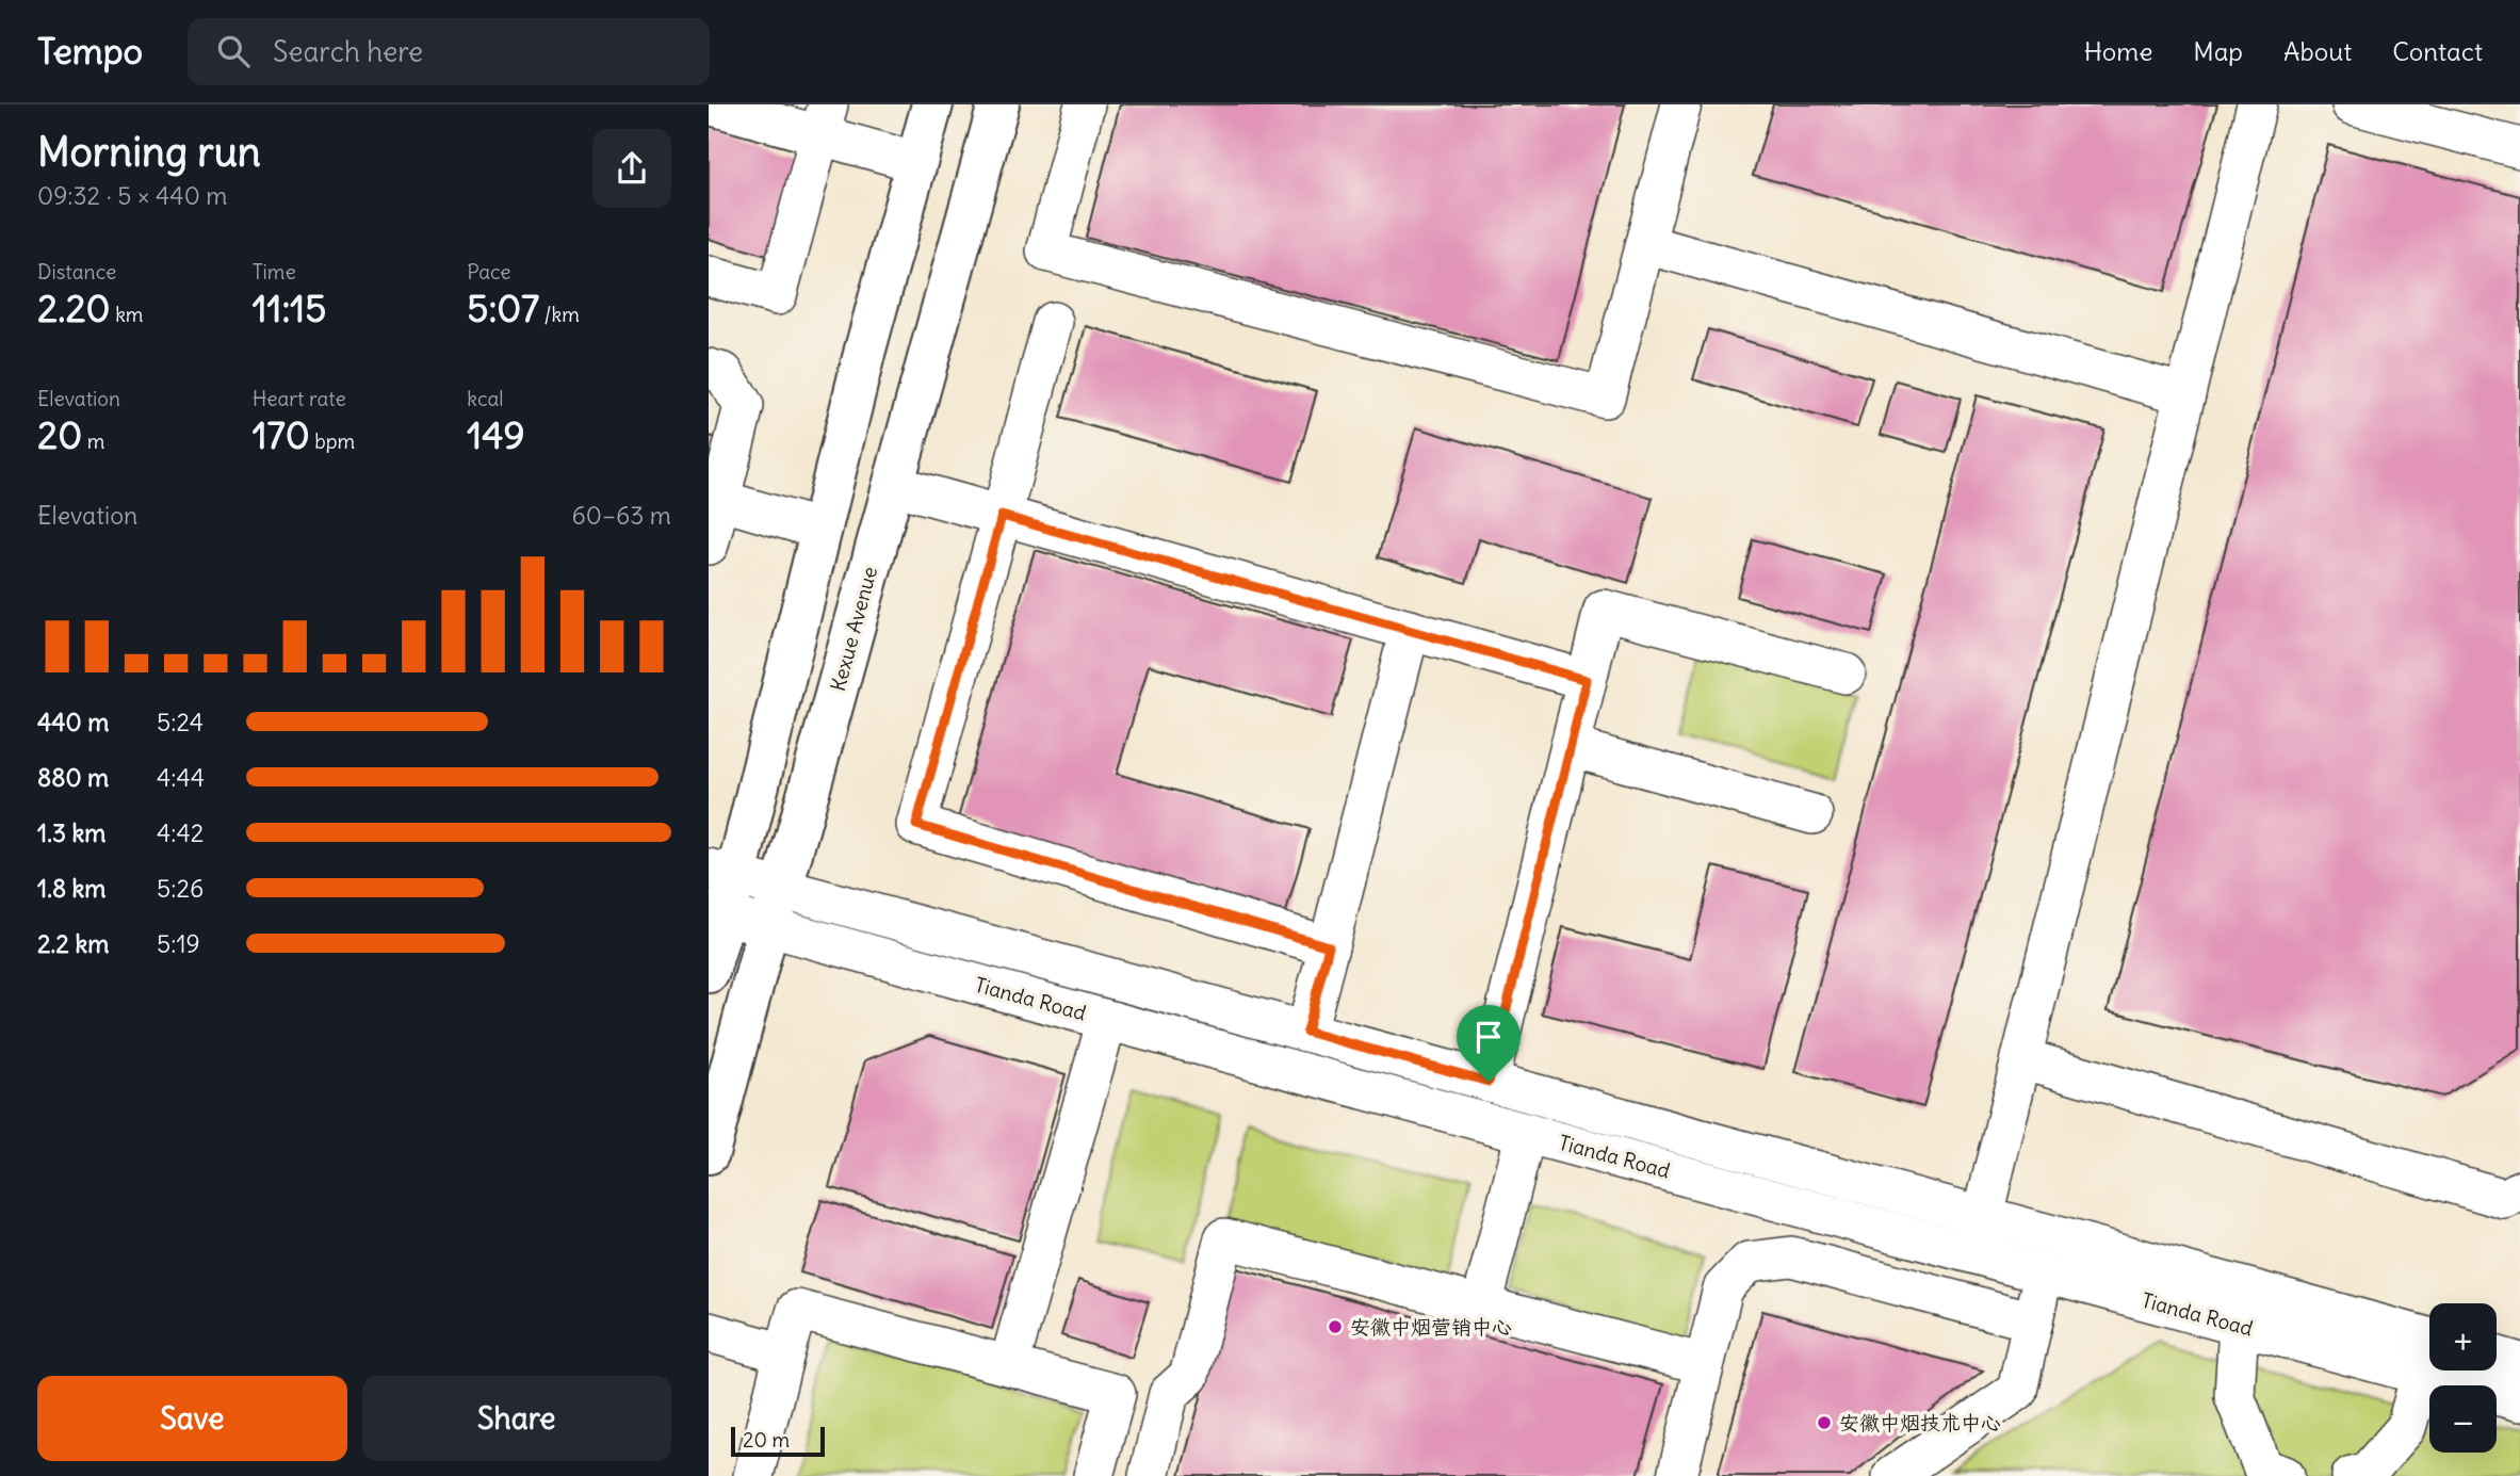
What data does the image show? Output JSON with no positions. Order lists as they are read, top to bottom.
{
  "streets": {
    "main road": ["Kexue Avenue"],
    "street": ["Tianda Road"]
  },
  "crossings": [
    ["Kexue Avenue", "Tianda Road"]
  ],
  "places": ["安徽中烟营销中心", "安徽中烟技术中心"],
  "scale_bar": "20 m",
  "page": {
    "header": "Tempo",
    "search": "Search here",
    "nav": [
      "Home",
      "Map",
      "About",
      "Contact"
    ],
    "heading": ["Morning run", "09:32 · 5 × 440 m"],
    "stats": [
      ["Distance", "2.20 km"],
      ["Time", "11:15"],
      ["Pace", "5:07 /km"],
      ["Elevation", "20 m"],
      ["Heart rate", "170 bpm"],
      ["kcal", "149"]
    ],
    "chart": ["Elevation", "60–63 m"],
    "list": [
      {
        "name": "440 m",
        "note": "5:24"
      },
      {
        "name": "880 m",
        "note": "4:44"
      },
      {
        "name": "1.3 km",
        "note": "4:42"
      },
      {
        "name": "1.8 km",
        "note": "5:26"
      },
      {
        "name": "2.2 km",
        "note": "5:19"
      }
    ],
    "map_buttons": ["+", "−"],
    "buttons": ["Save", "Share"],
    "scale": "20 m"
  }
}
